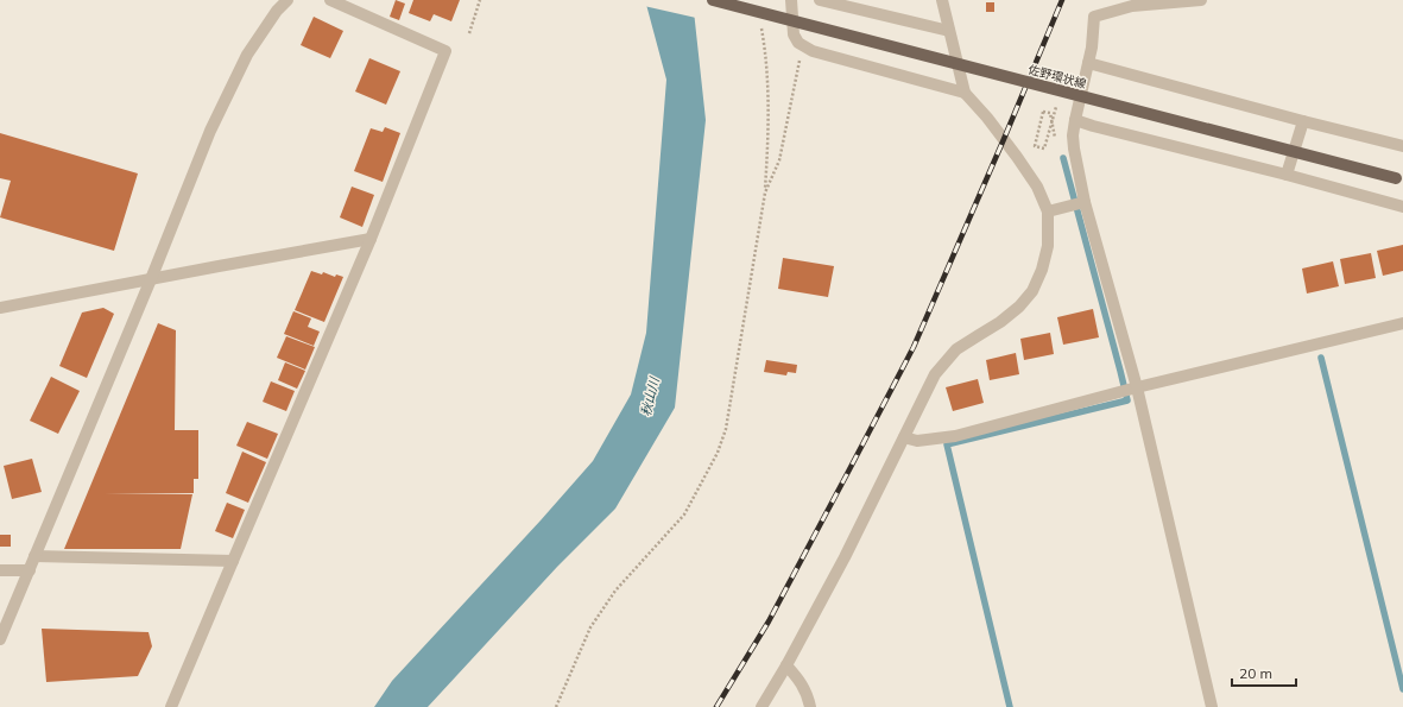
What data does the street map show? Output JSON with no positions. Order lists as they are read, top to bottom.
{
  "streets": {
    "main road": ["佐野環状線"]
  },
  "water": ["秋山川"],
  "scale_bar": "20 m"
}
